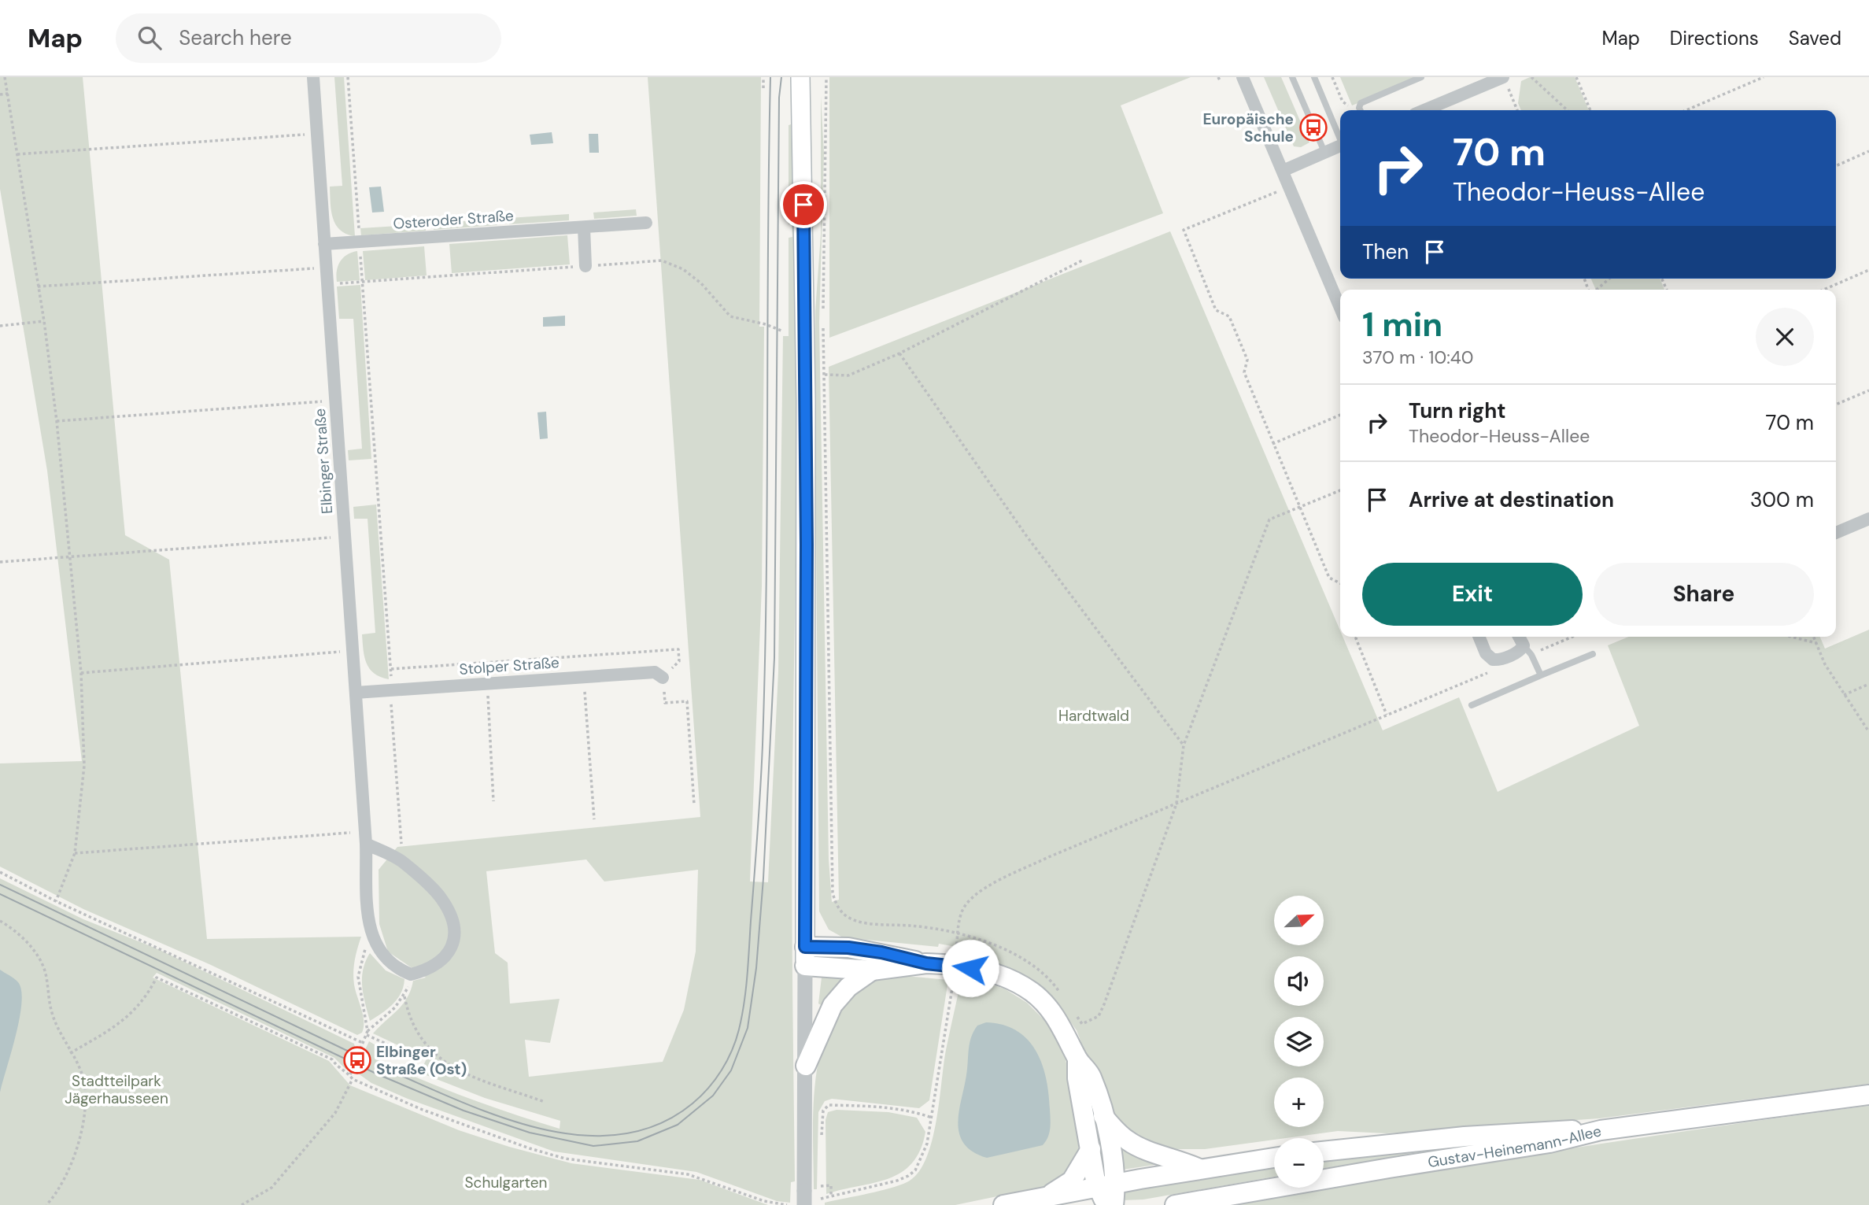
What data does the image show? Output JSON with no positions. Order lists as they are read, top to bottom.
{
  "streets": {
    "main road": ["Gustav-Heinemann-Allee"],
    "street": ["Osteroder Straße", "Elbinger Straße", "Stolper Straße"]
  },
  "crossings": [
    ["Osteroder Straße", "Elbinger Straße"],
    ["Elbinger Straße", "Stolper Straße"]
  ],
  "parks": ["Hardtwald", "Stadtteilpark Jägerhausseen", "Schulgarten"],
  "places": {
    "bus stop": ["Europäische Schule", "Elbinger Straße (Ost)"]
  },
  "north": "top right",
  "page": {
    "header": "Map",
    "search": "Search here",
    "nav": ["Map", "Directions", "Saved"],
    "turn": ["70 m", "Theodor-Heuss-Allee"],
    "then": "Then",
    "heading": ["1 min", "370 m · 10:40"],
    "list": [
      {
        "name": "Turn right",
        "note": "Theodor-Heuss-Allee",
        "value": "70 m"
      },
      {
        "name": "Arrive at destination",
        "value": "300 m"
      }
    ],
    "buttons": ["Exit", "Share"],
    "map_buttons": ["+", "−"]
  }
}
